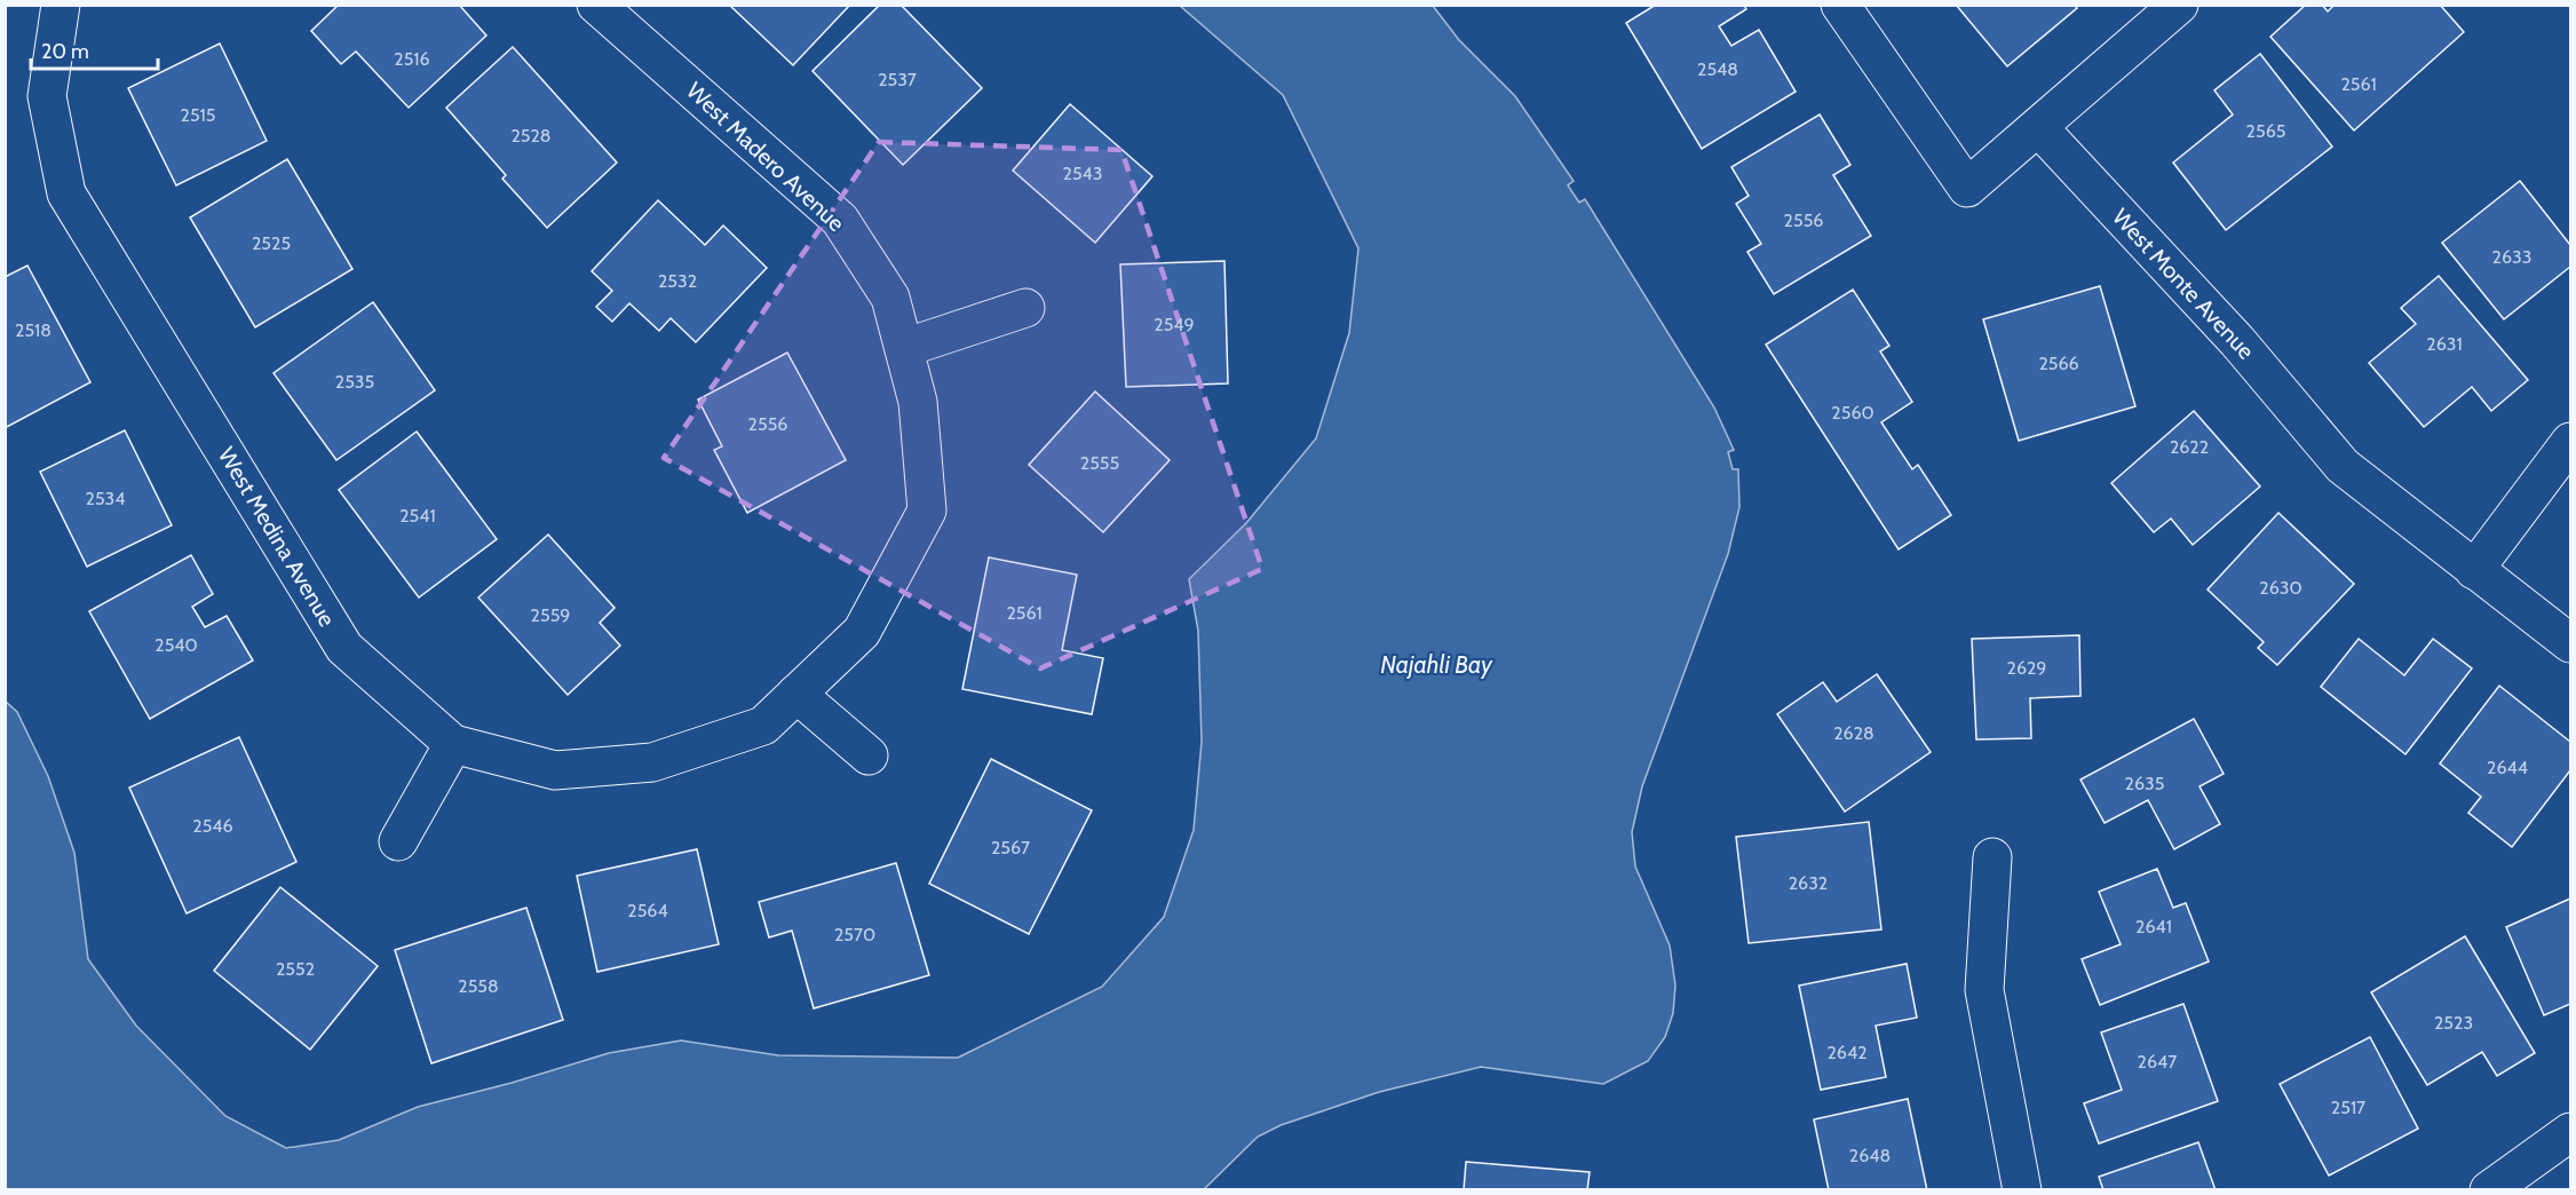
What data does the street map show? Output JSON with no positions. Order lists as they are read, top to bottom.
{
  "streets": {
    "street": ["West Madero Avenue", "West Monte Avenue", "West Medina Avenue"]
  },
  "crossings": [
    ["West Madero Avenue", "West Medina Avenue"]
  ],
  "water": ["Najahli Bay"],
  "house_numbers": [
    "2516",
    "2548",
    "2537",
    "2561",
    "2515",
    "2565",
    "2528",
    "2543",
    "2556",
    "2525",
    "2633",
    "2532",
    "2549",
    "2518",
    "2631",
    "2566",
    "2535",
    "2560",
    "2556",
    "2622",
    "2555",
    "2534",
    "2541",
    "2630",
    "2561",
    "2559",
    "2540",
    "2629",
    "2628",
    "2644",
    "2635",
    "2546",
    "2567",
    "2632",
    "2564",
    "2641",
    "2570",
    "2552",
    "2558",
    "2523",
    "2642",
    "2647",
    "2517",
    "2648"
  ],
  "scale_bar": "20 m"
}
